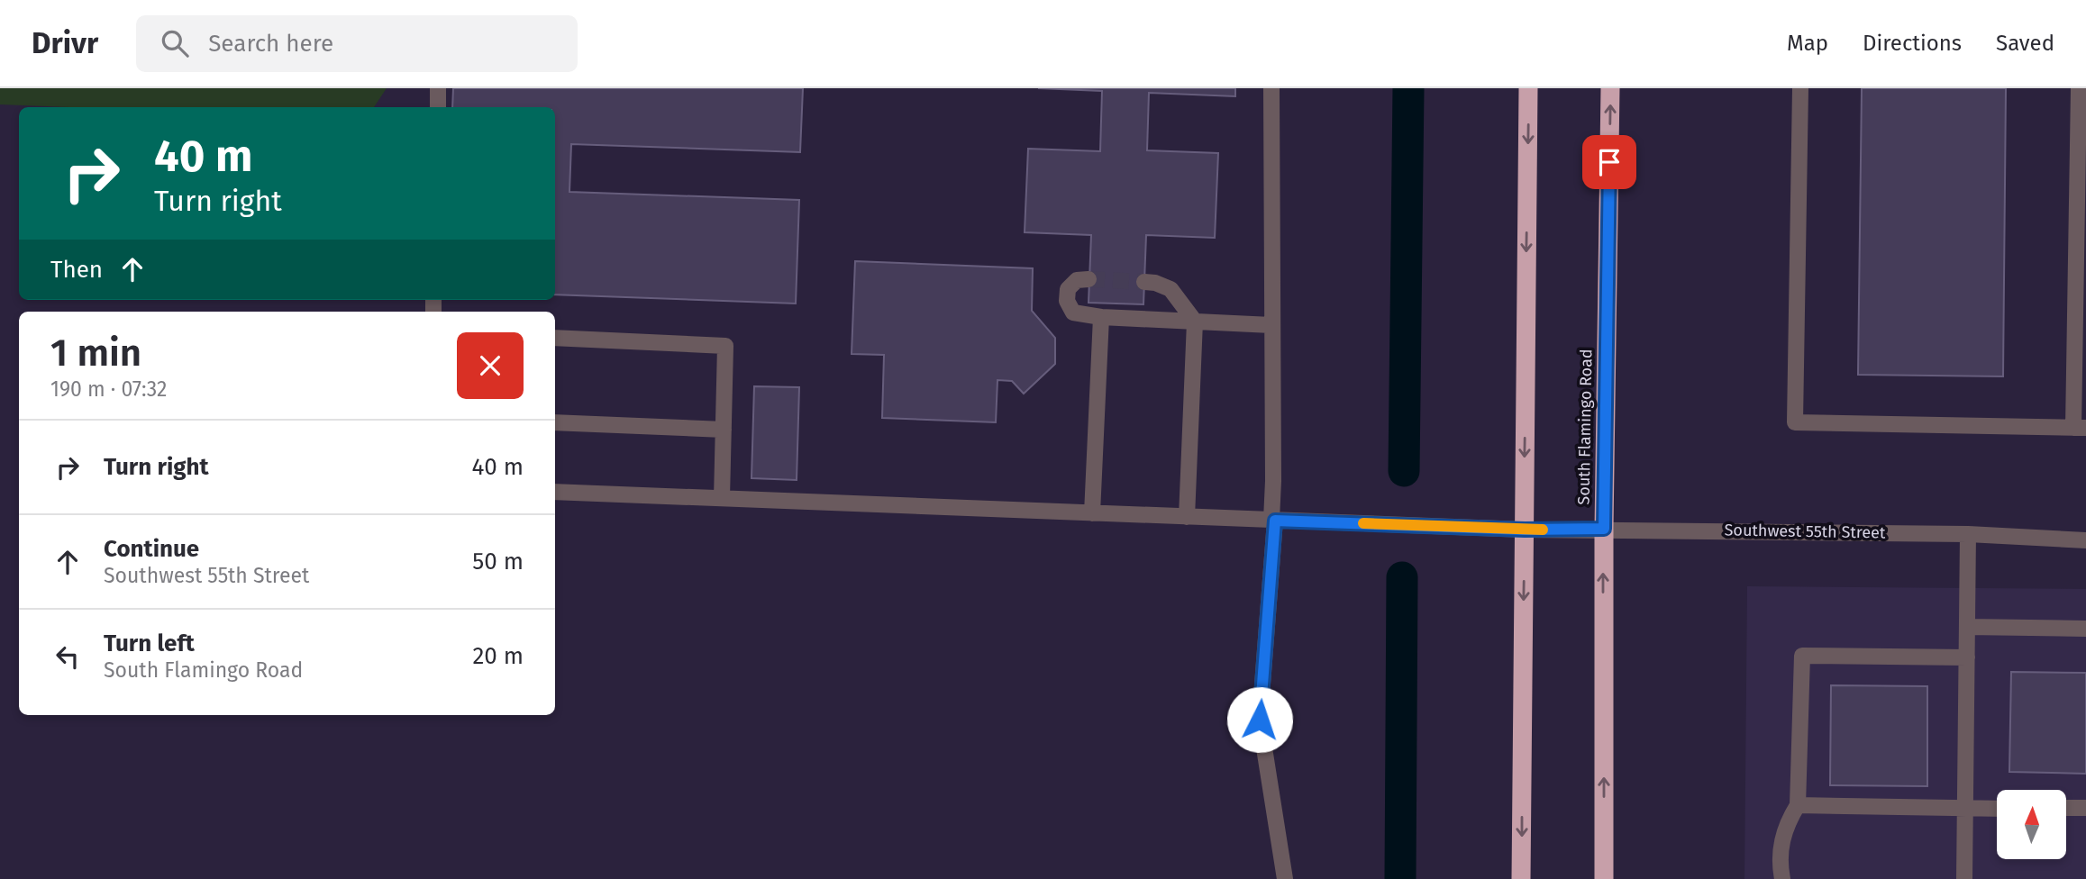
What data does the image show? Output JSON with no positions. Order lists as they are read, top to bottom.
{
  "streets": {
    "highway": ["South Flamingo Road"],
    "street": ["Southwest 55th Street"]
  },
  "crossings": [
    ["South Flamingo Road", "Southwest 55th Street"]
  ],
  "north": "top",
  "page": {
    "header": "Drivr",
    "search": "Search here",
    "nav": ["Map", "Directions", "Saved"],
    "turn": ["40 m", "Turn right"],
    "then": "Then",
    "heading": ["1 min", "190 m · 07:32"],
    "list": [
      {
        "name": "Turn right",
        "value": "40 m"
      },
      {
        "name": "Continue",
        "note": "Southwest 55th Street",
        "value": "50 m"
      },
      {
        "name": "Turn left",
        "note": "South Flamingo Road",
        "value": "20 m"
      }
    ]
  }
}
